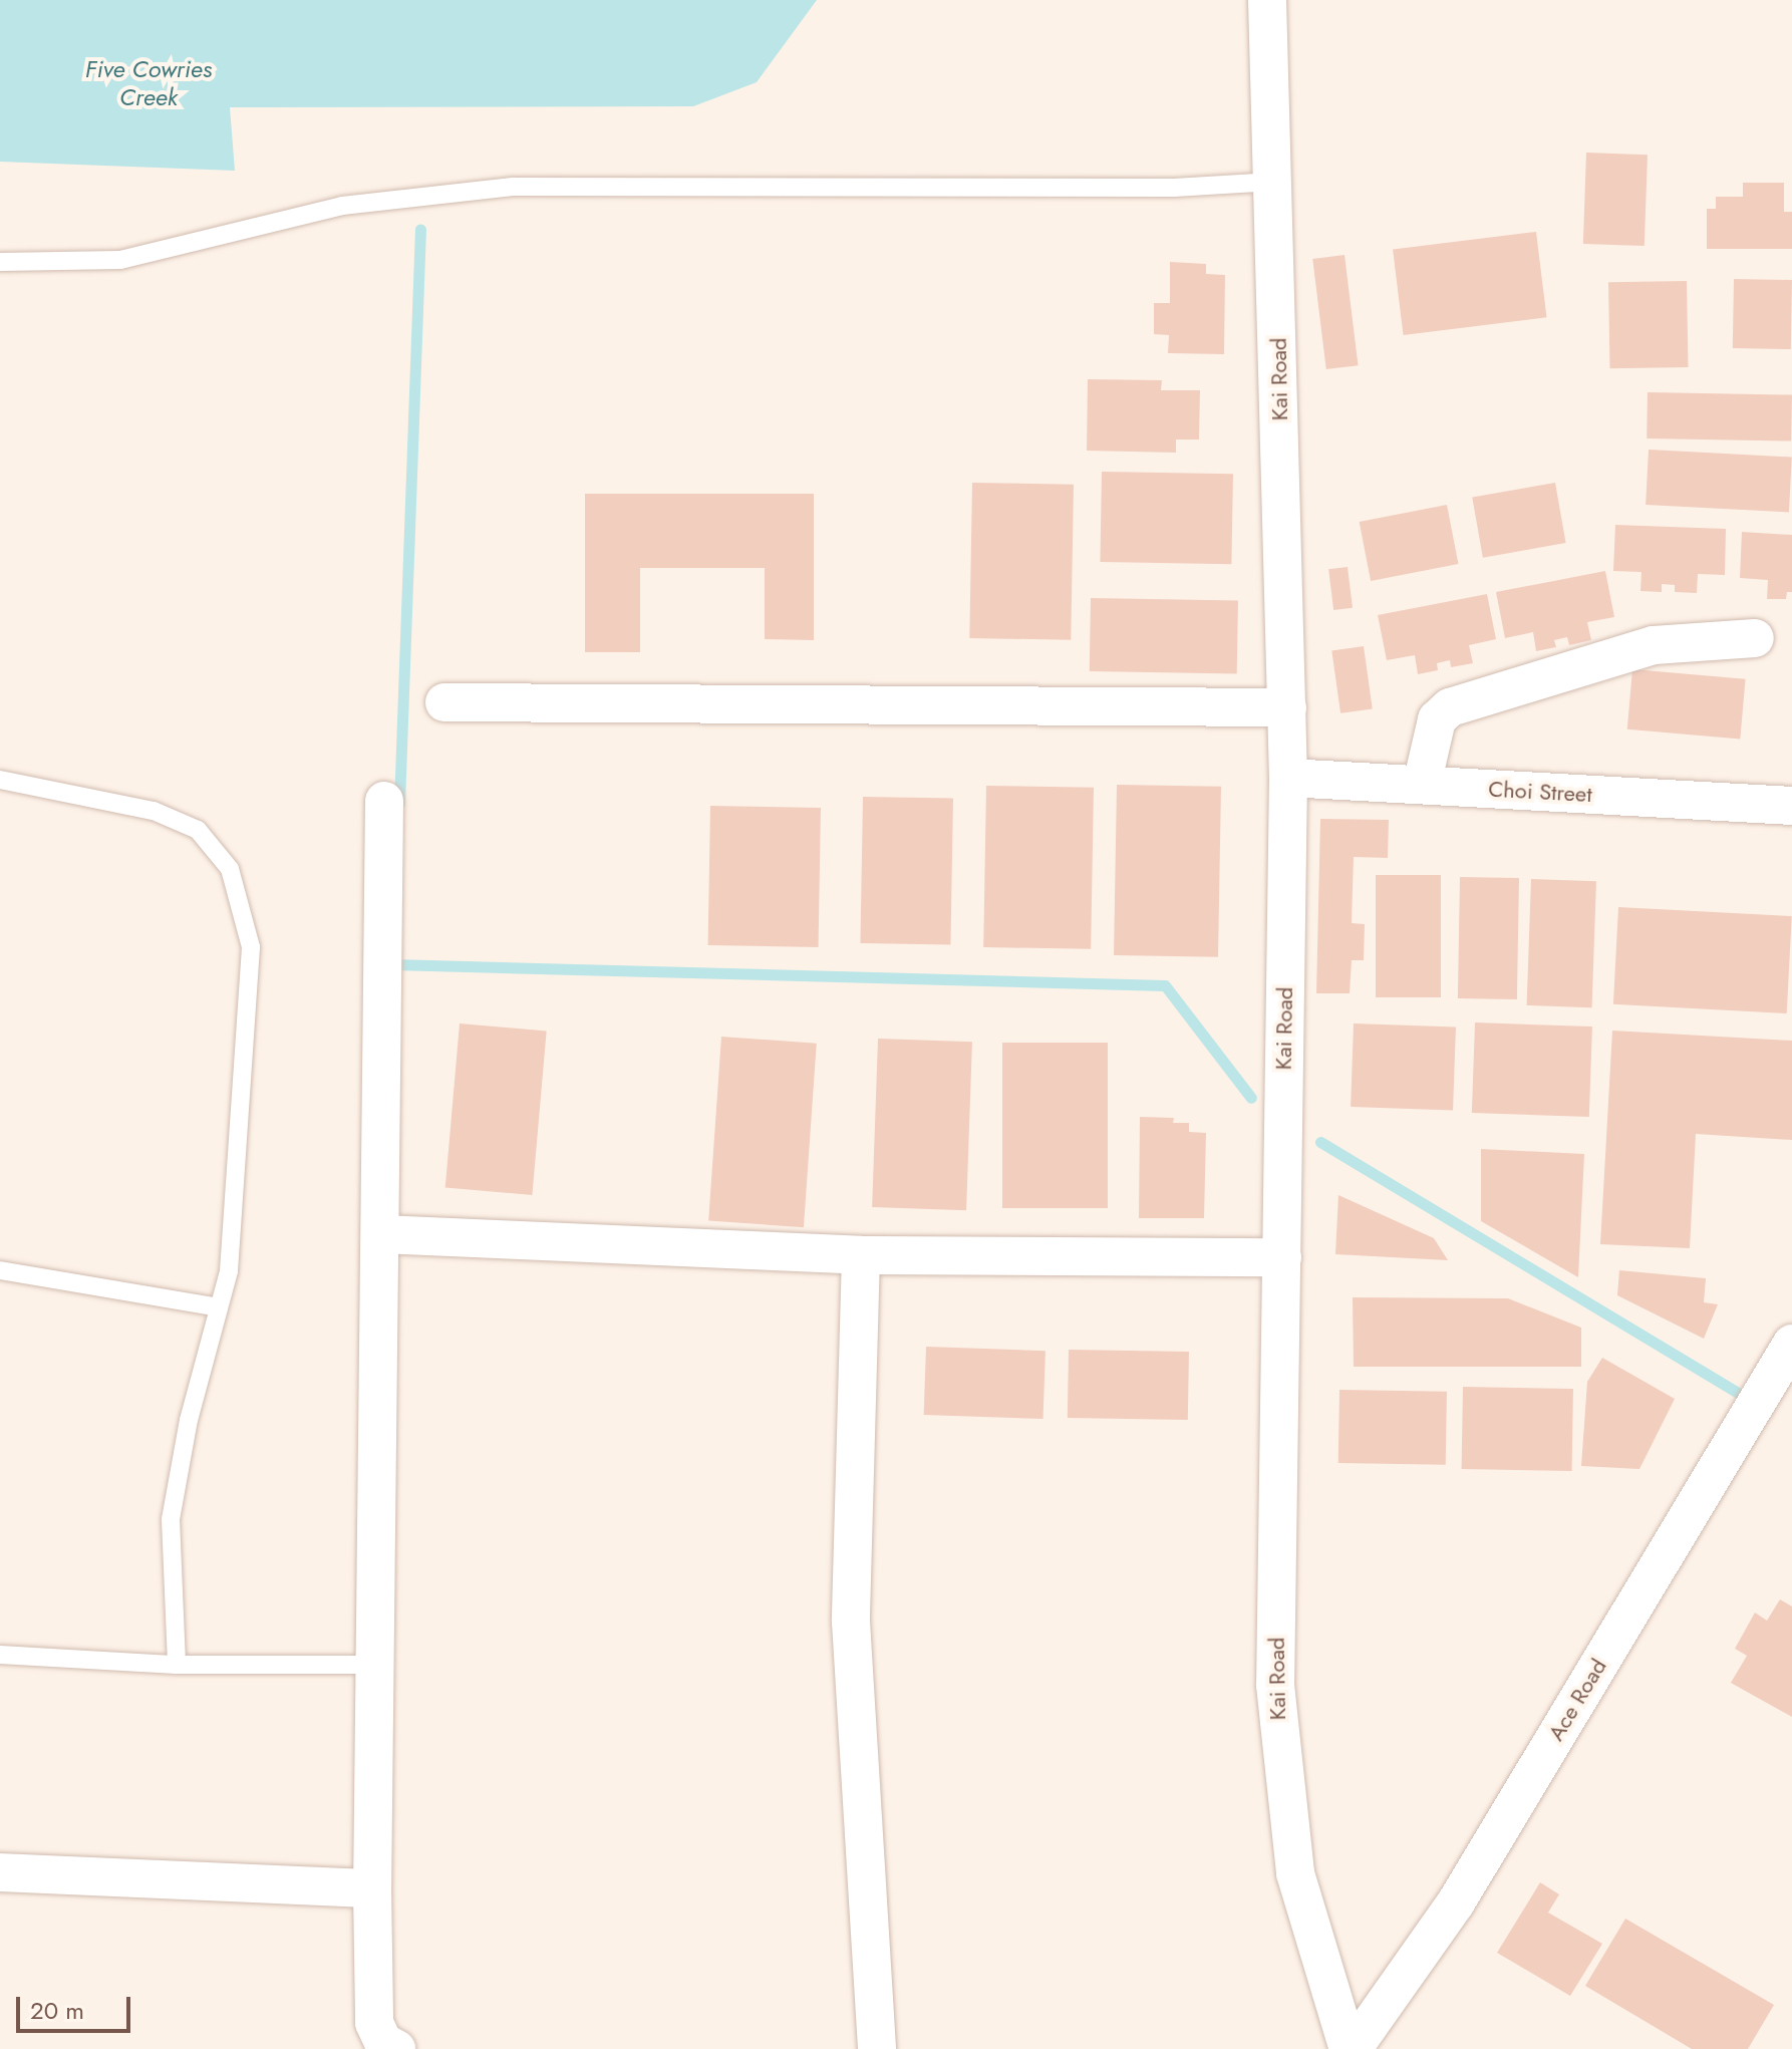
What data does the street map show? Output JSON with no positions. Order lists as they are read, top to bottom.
{
  "streets": {
    "street": ["Kai Road", "Choi Street", "Ace Road"]
  },
  "crossings": [
    ["Kai Road", "Choi Street"],
    ["Kai Road", "Ace Road"]
  ],
  "water": ["Five Cowries Creek"],
  "scale_bar": "20 m"
}
